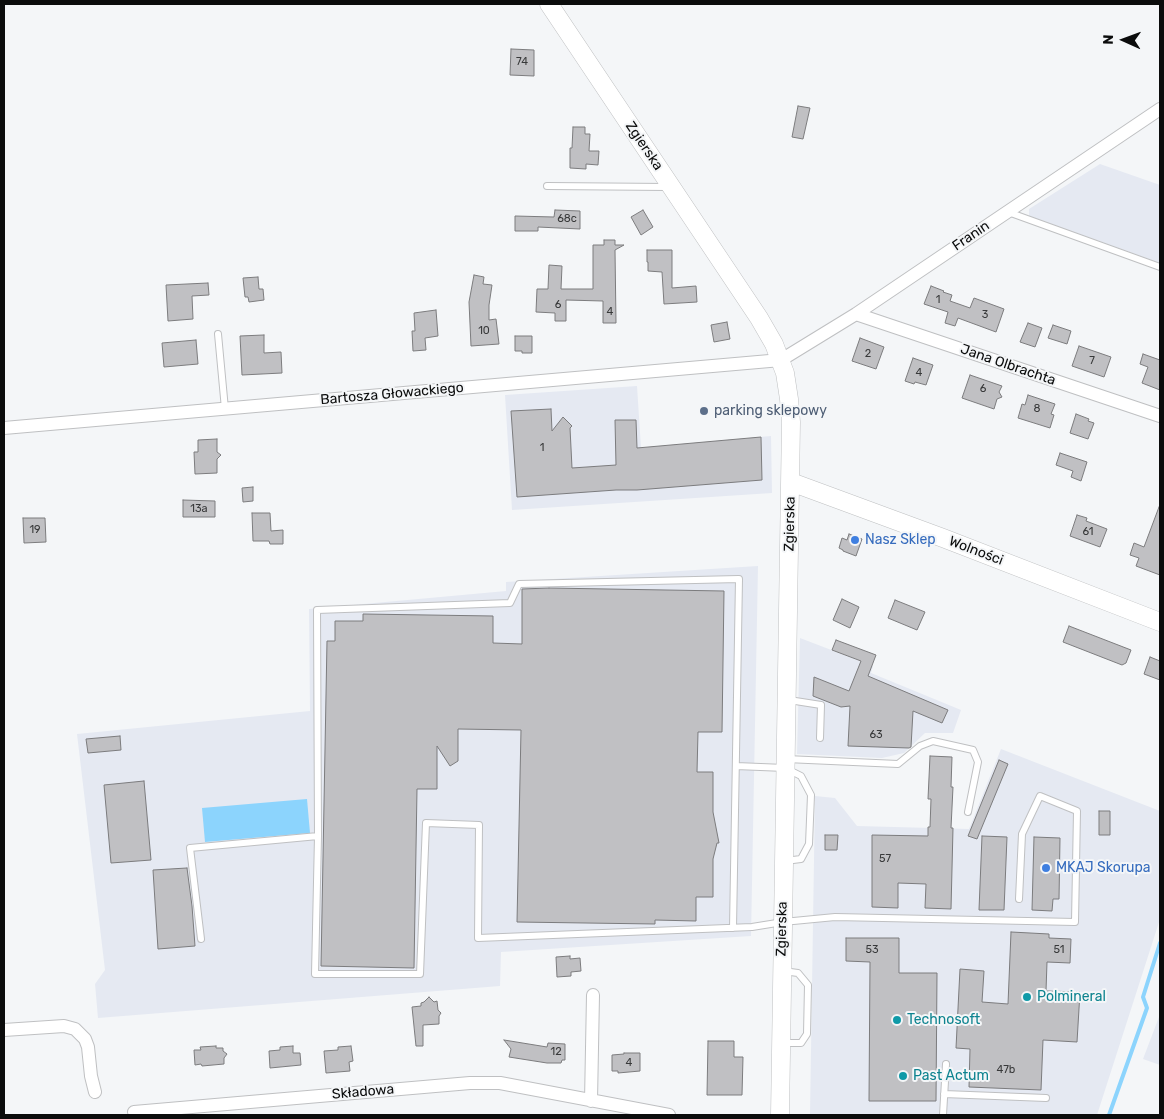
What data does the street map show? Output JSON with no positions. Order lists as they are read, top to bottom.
{
  "streets": {
    "main road": ["Zgierska", "Wolności"],
    "street": [
      "Franin",
      "Jana Olbrachta",
      "Bartosza Głowackiego",
      "Składowa"
    ]
  },
  "crossings": [
    ["Zgierska", "Franin"],
    ["Zgierska", "Bartosza Głowackiego"],
    ["Zgierska", "Wolności"],
    ["Franin", "Jana Olbrachta"],
    ["Franin", "Bartosza Głowackiego"]
  ],
  "places": [
    "parking sklepowy",
    "Nasz Sklep",
    "MKAJ Skorupa",
    "Polmineral",
    "Technosoft",
    "Past Actum"
  ],
  "house_numbers": [
    "74",
    "68c",
    "1",
    "6",
    "4",
    "3",
    "10",
    "2",
    "7",
    "4",
    "6",
    "8",
    "1",
    "13a",
    "19",
    "61",
    "63",
    "57",
    "53",
    "51",
    "12",
    "4",
    "47b"
  ],
  "north": "left"
}
